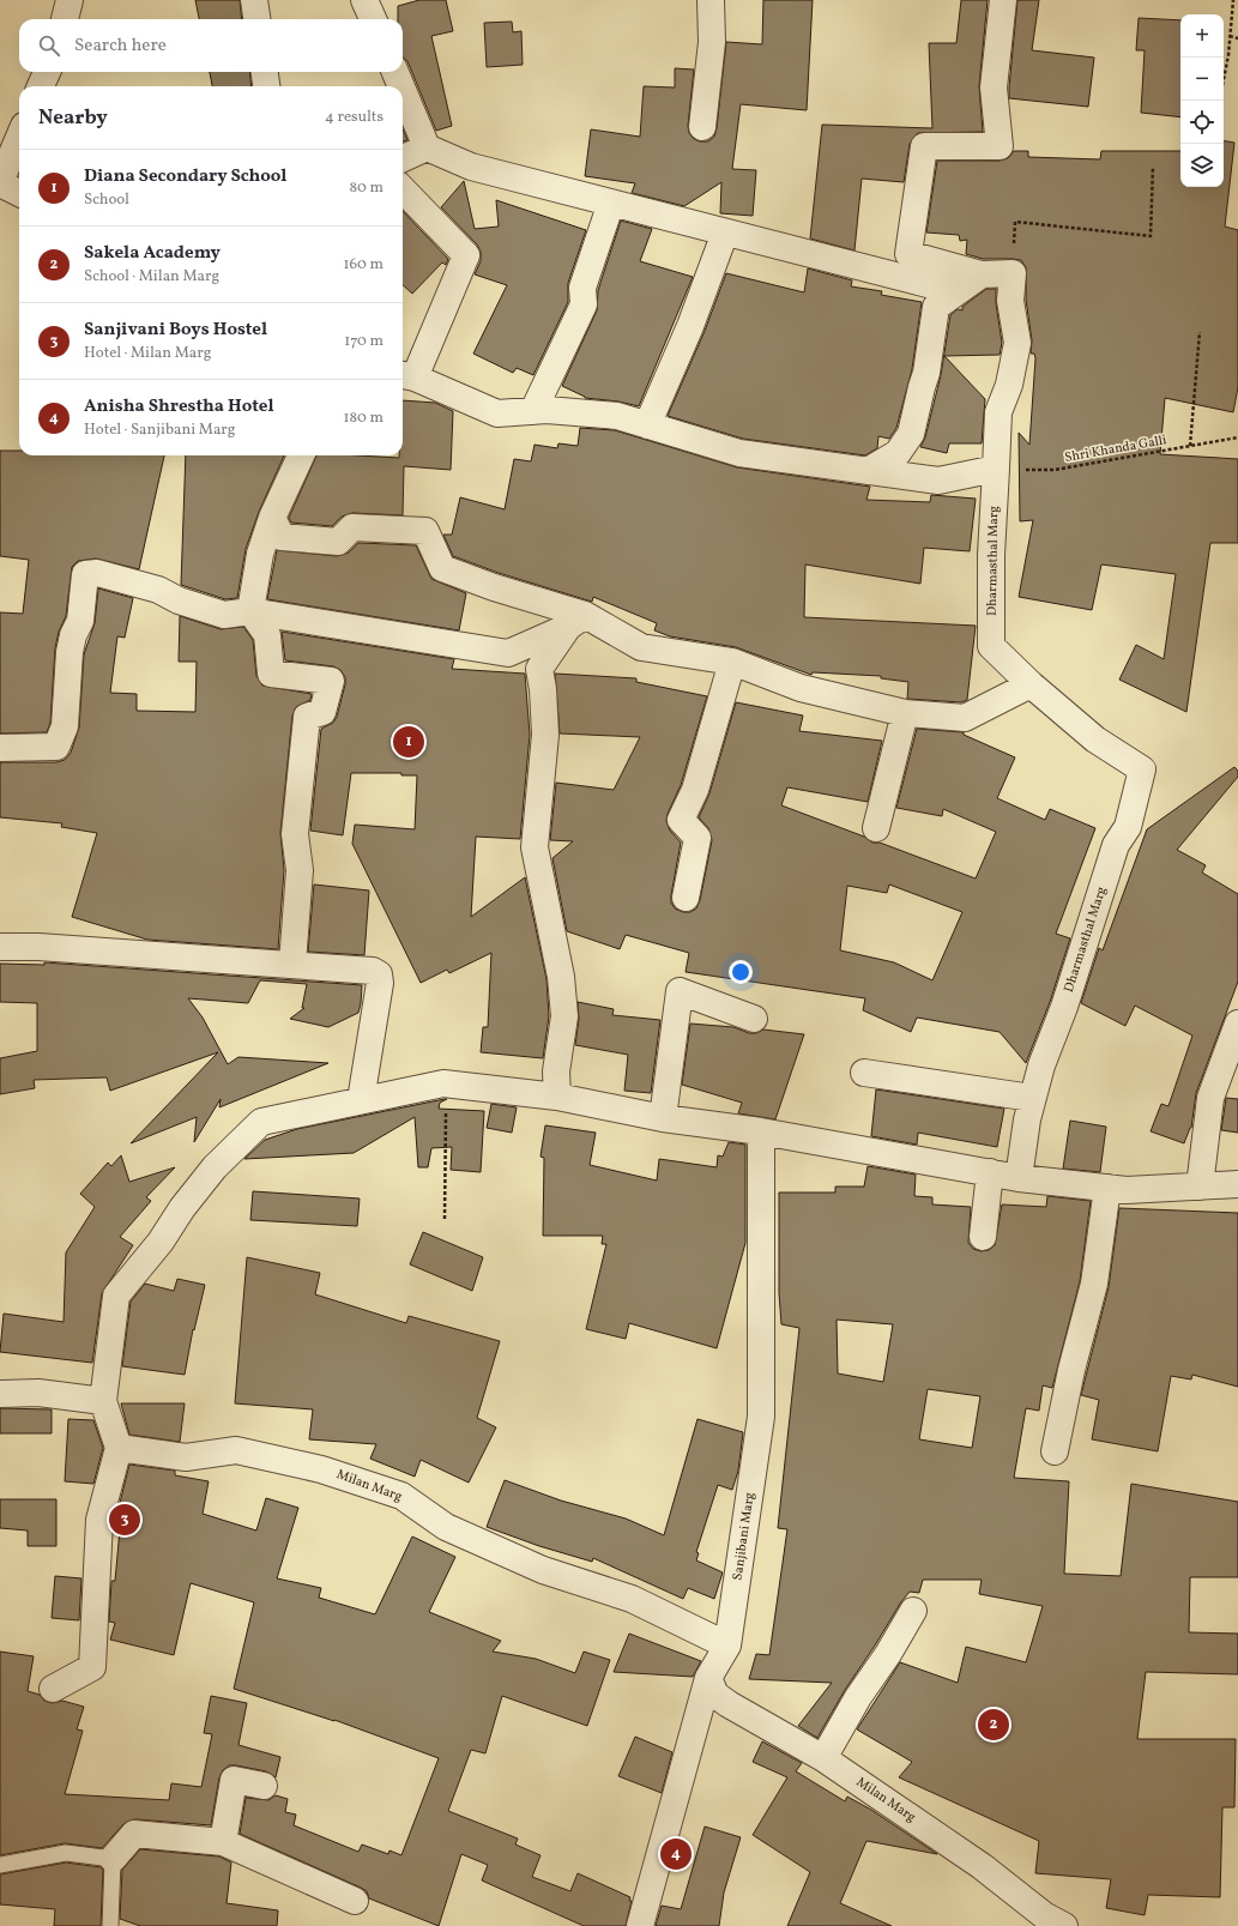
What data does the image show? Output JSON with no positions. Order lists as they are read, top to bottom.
{
  "streets": {
    "street": ["Dharmasthal Marg", "Milan Marg", "Sanjibani Marg"],
    "path": ["Shri Khanda Galli"]
  },
  "crossings": [
    ["Shri Khanda Galli", "Dharmasthal Marg"],
    ["Milan Marg", "Sanjibani Marg"]
  ],
  "page": {
    "map_buttons": ["+", "−"],
    "search": "Search here",
    "heading": ["Nearby", "4 results"],
    "list": [
      {
        "mark": "1",
        "name": "Diana Secondary School",
        "note": "School",
        "value": "80 m"
      },
      {
        "mark": "2",
        "name": "Sakela Academy",
        "note": "School · Milan Marg",
        "value": "160 m"
      },
      {
        "mark": "3",
        "name": "Sanjivani Boys Hostel",
        "note": "Hotel · Milan Marg",
        "value": "170 m"
      },
      {
        "mark": "4",
        "name": "Anisha Shrestha Hotel",
        "note": "Hotel · Sanjibani Marg",
        "value": "180 m"
      }
    ],
    "pins": [
      "1",
      "3",
      "2",
      "4"
    ]
  }
}
